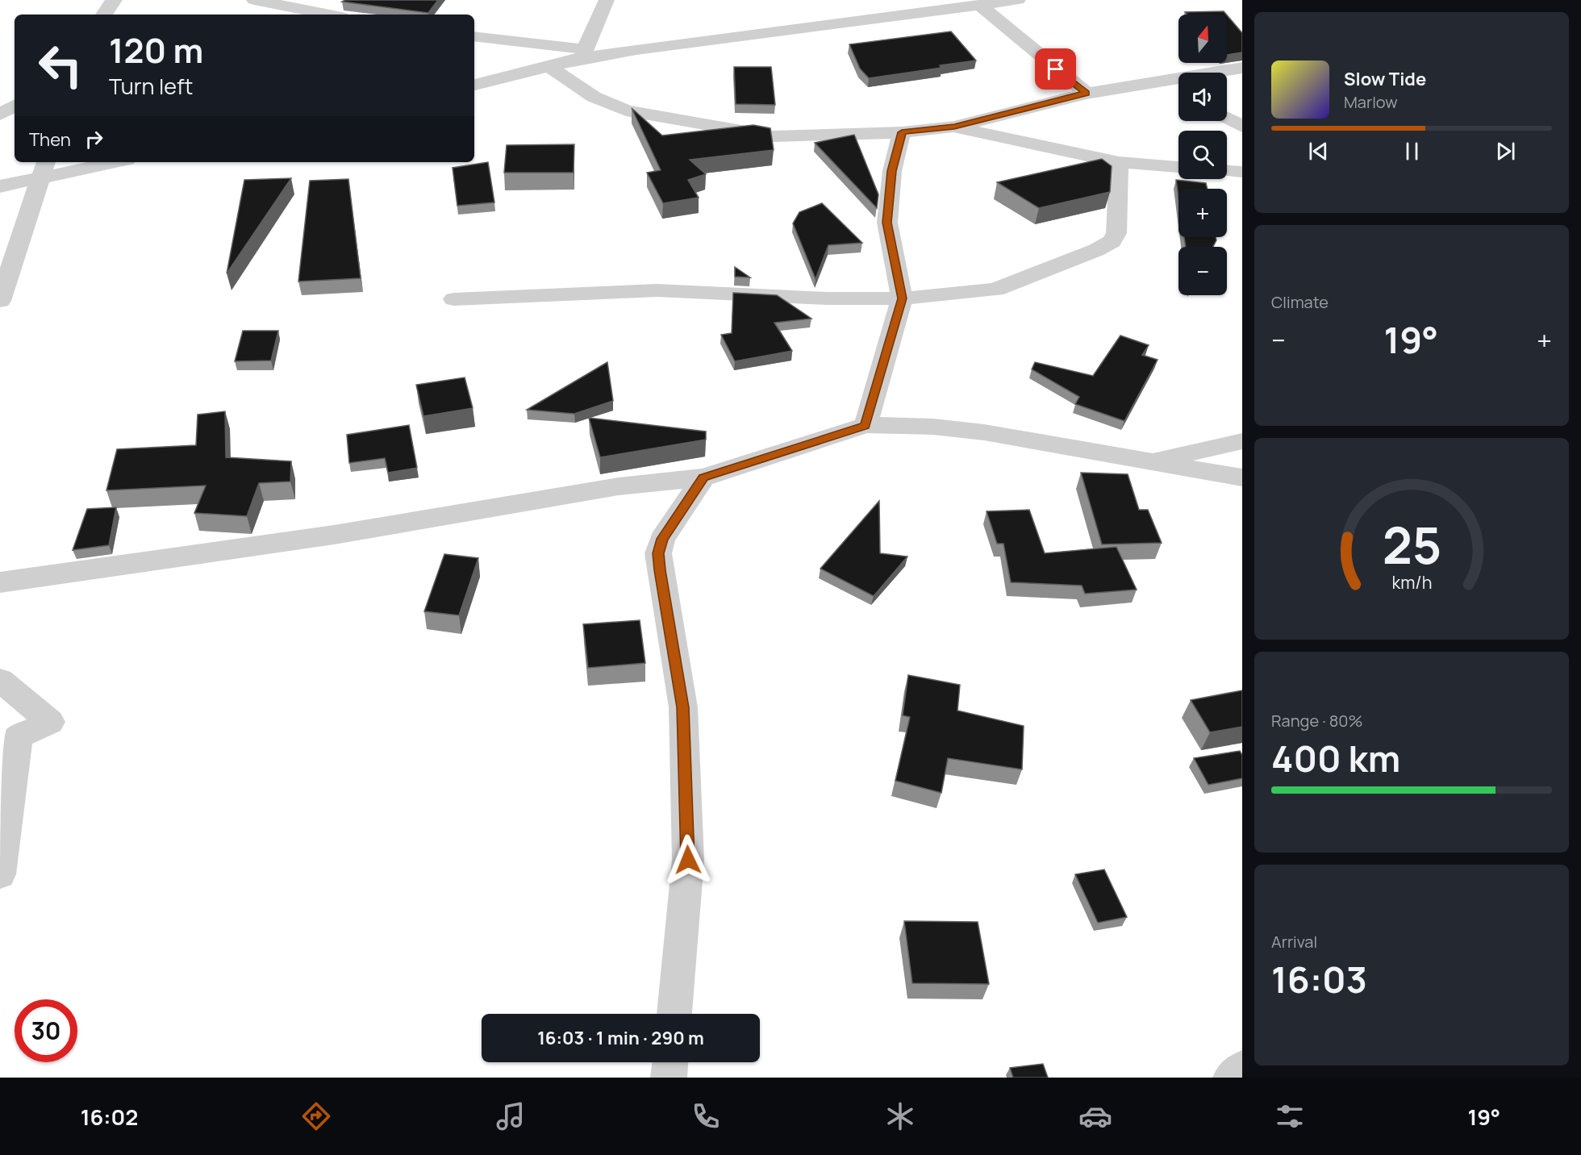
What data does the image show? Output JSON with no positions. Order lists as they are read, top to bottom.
{
  "north": "top",
  "page": {
    "map_buttons": ["+", "−"],
    "turn": ["120 m", "Turn left"],
    "song": ["Slow Tide", "Marlow"],
    "then": "Then",
    "tile": [
      "Climate",
      ["Range · 80%", "400 km"],
      ["Arrival", "16:03"]
    ],
    "heat": ["−", "19°", "+"],
    "limit": "30",
    "trip": "16:03 · 1 min · 290 m",
    "tabs": ["16:02", "19°"],
    "gauge": ["25", "km/h"]
  }
}
